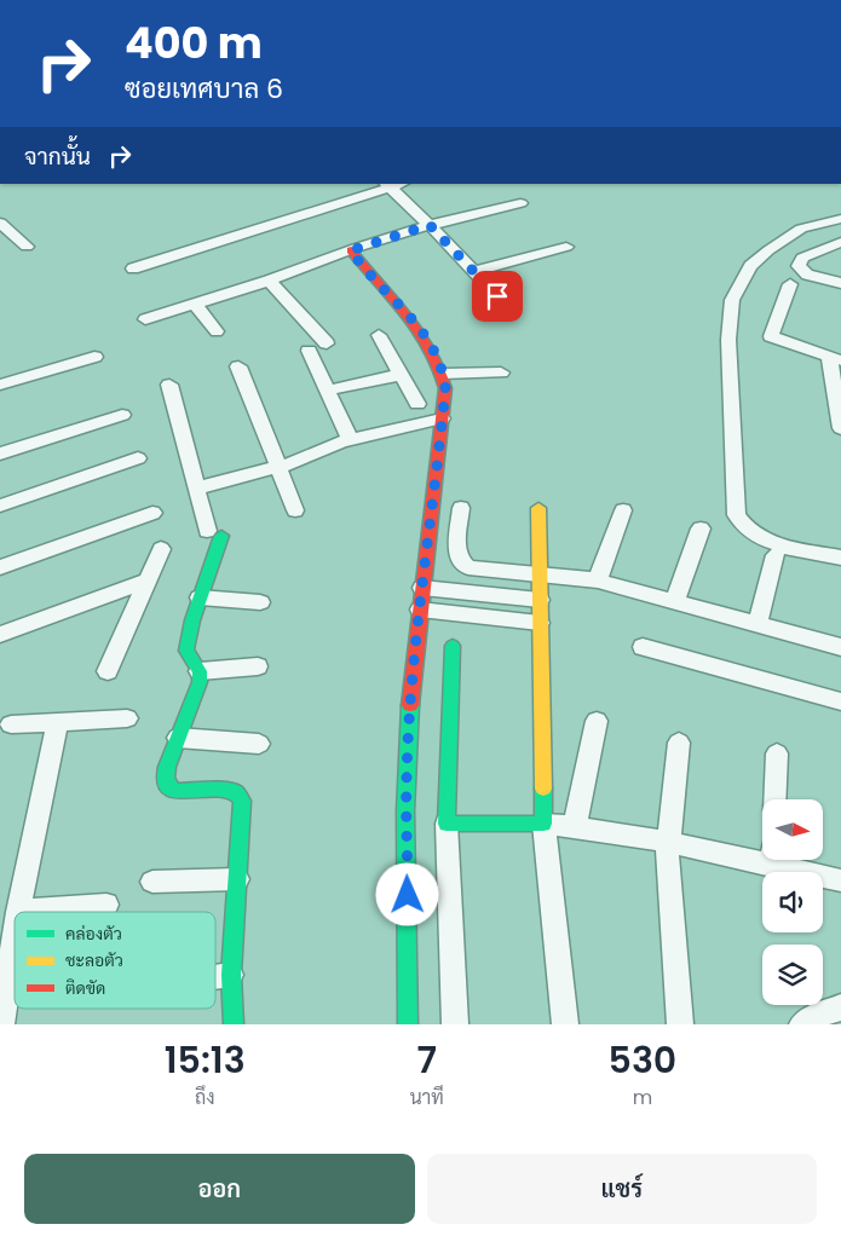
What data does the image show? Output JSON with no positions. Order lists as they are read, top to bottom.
{
  "legend": ["คล่องตัว", "ชะลอตัว", "ติดขัด"],
  "north": "right",
  "page": {
    "turn": ["400 m", "ซอยเทศบาล 6"],
    "then": "จากนั้น",
    "eta": [
      "15:13",
      "ถึง",
      "7",
      "นาที",
      "530",
      "m"
    ],
    "buttons": ["ออก", "แชร์"]
  }
}
